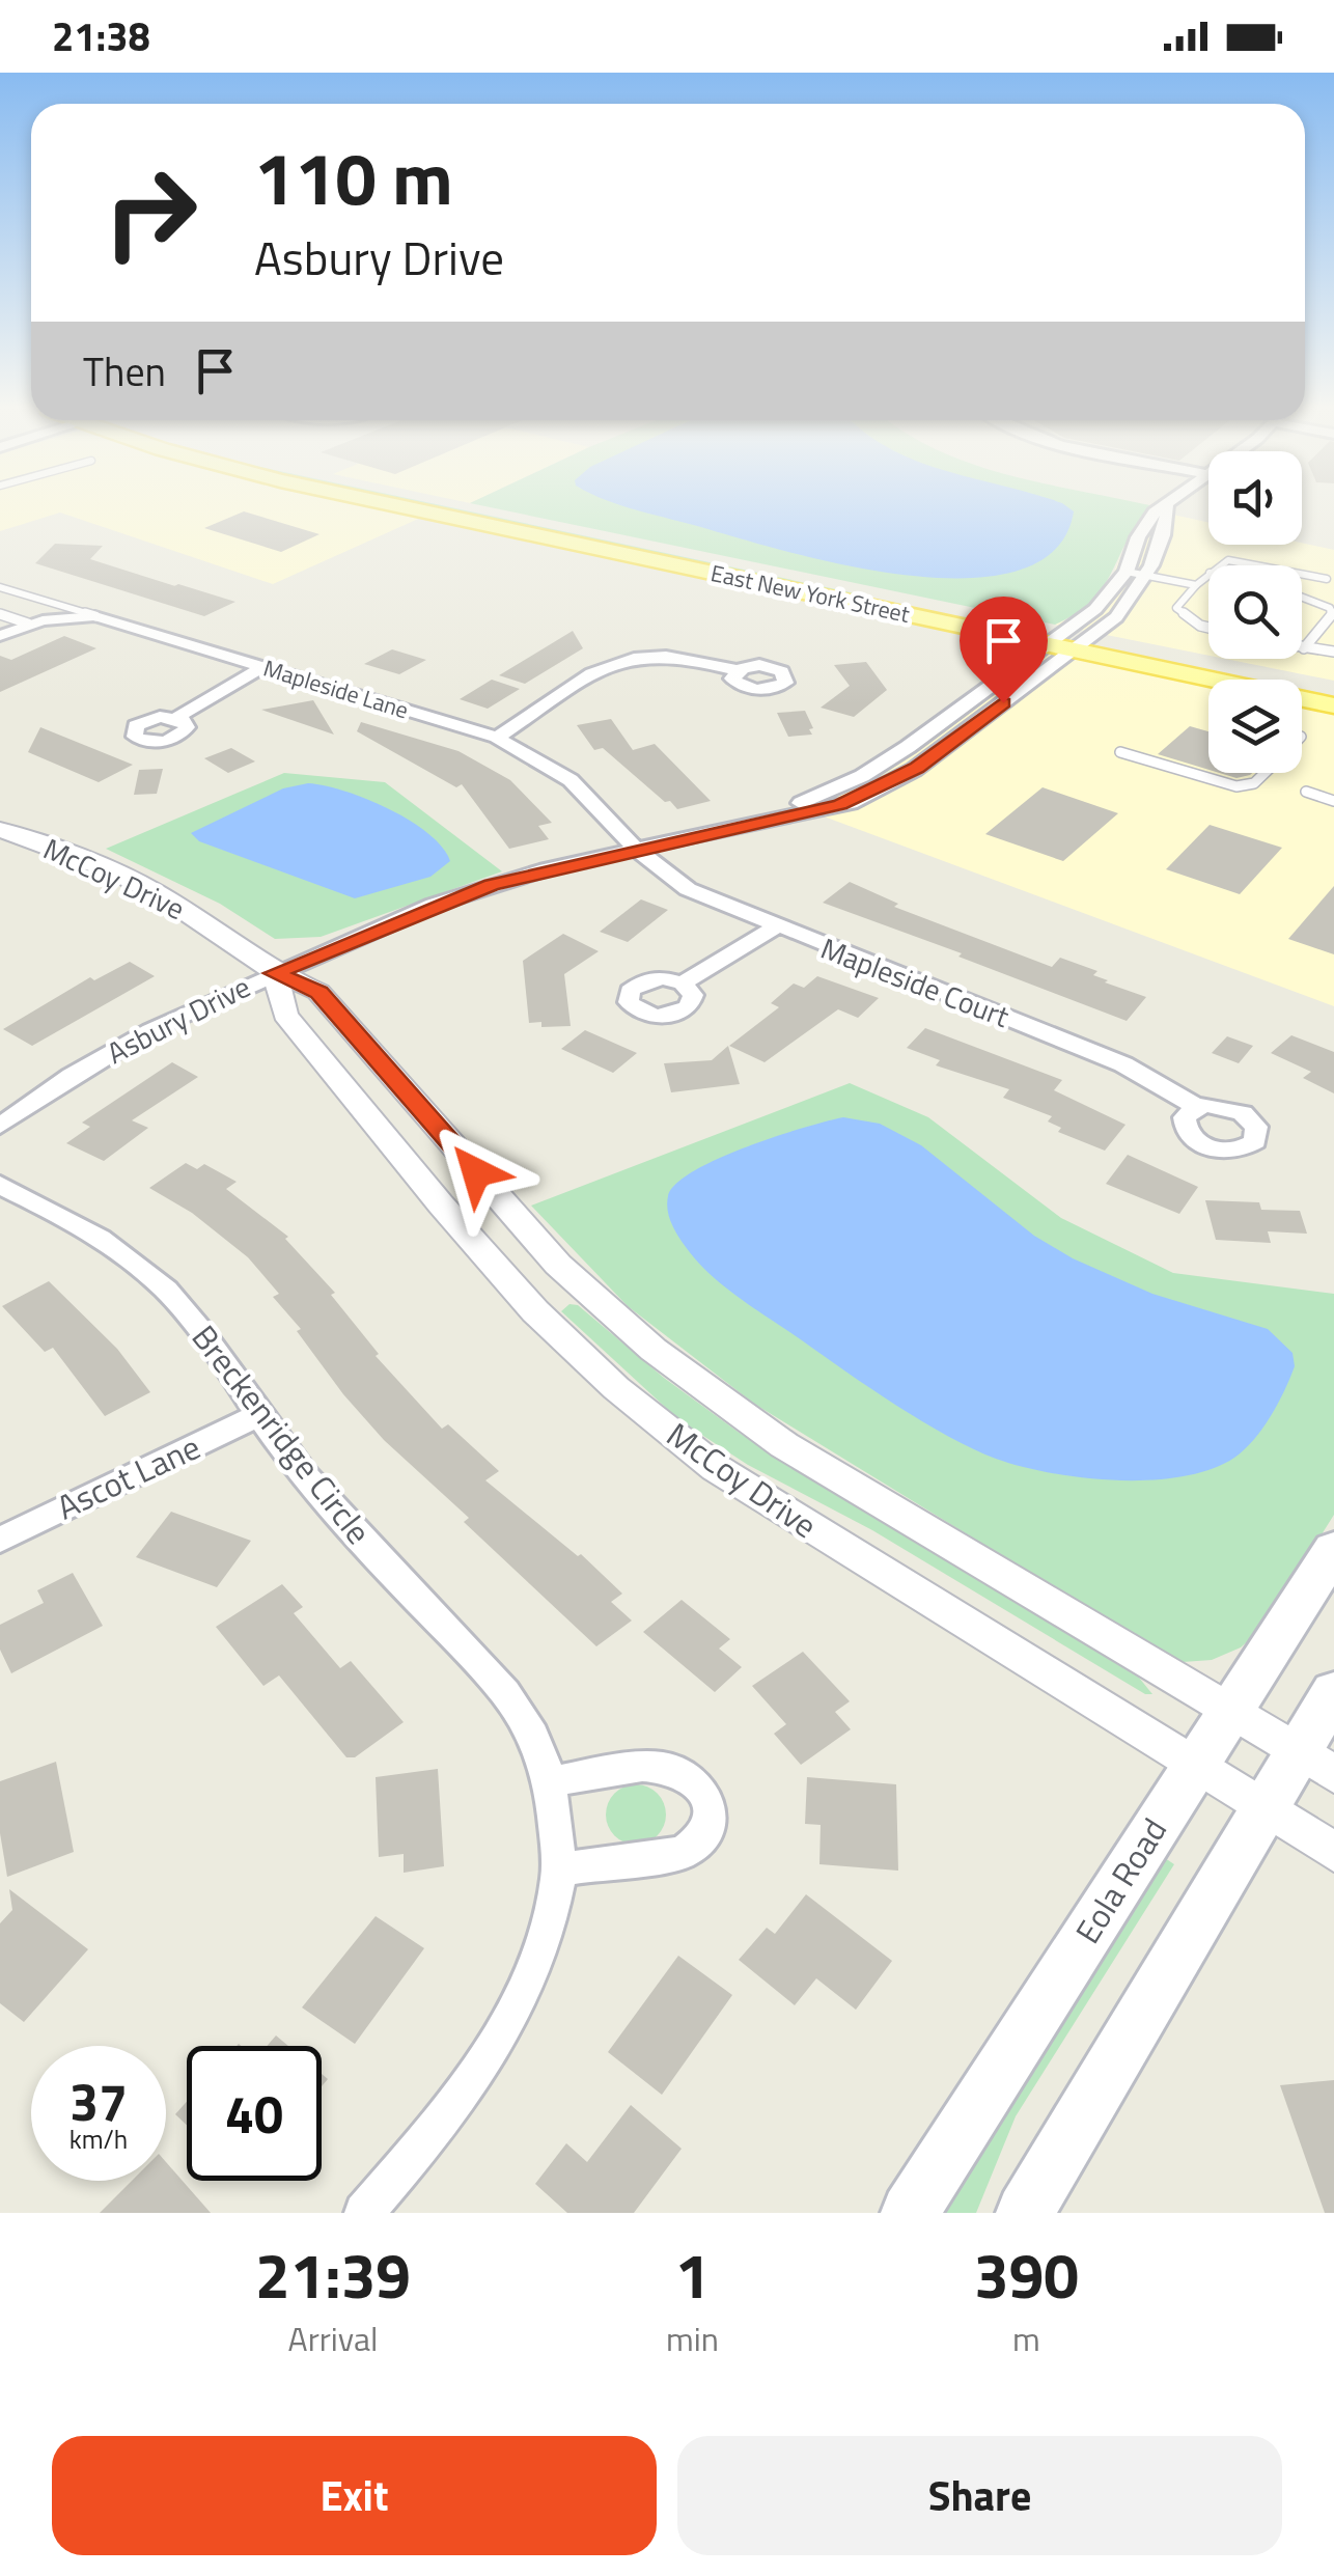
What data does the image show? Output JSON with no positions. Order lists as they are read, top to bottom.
{
  "streets": {
    "main road": ["East New York Street", "Eola Road"],
    "street": [
      "Mapleside Lane",
      "McCoy Drive",
      "Mapleside Court",
      "Asbury Drive",
      "Breckenridge Circle",
      "Ascot Lane"
    ]
  },
  "crossings": [
    ["East New York Street", "Asbury Drive"],
    ["Mapleside Lane", "Mapleside Court"],
    ["Mapleside Lane", "Asbury Drive"],
    ["McCoy Drive", "Asbury Drive"],
    ["McCoy Drive", "Eola Road"],
    ["Mapleside Court", "Asbury Drive"],
    ["Breckenridge Circle", "Ascot Lane"]
  ],
  "page": {
    "status": "21:38",
    "turn": ["110 m", "Asbury Drive"],
    "then": "Then",
    "speed": "37 km/h",
    "limit": "40",
    "eta": [
      "21:39",
      "Arrival",
      "1",
      "min",
      "390",
      "m"
    ],
    "buttons": ["Exit", "Share"]
  }
}
